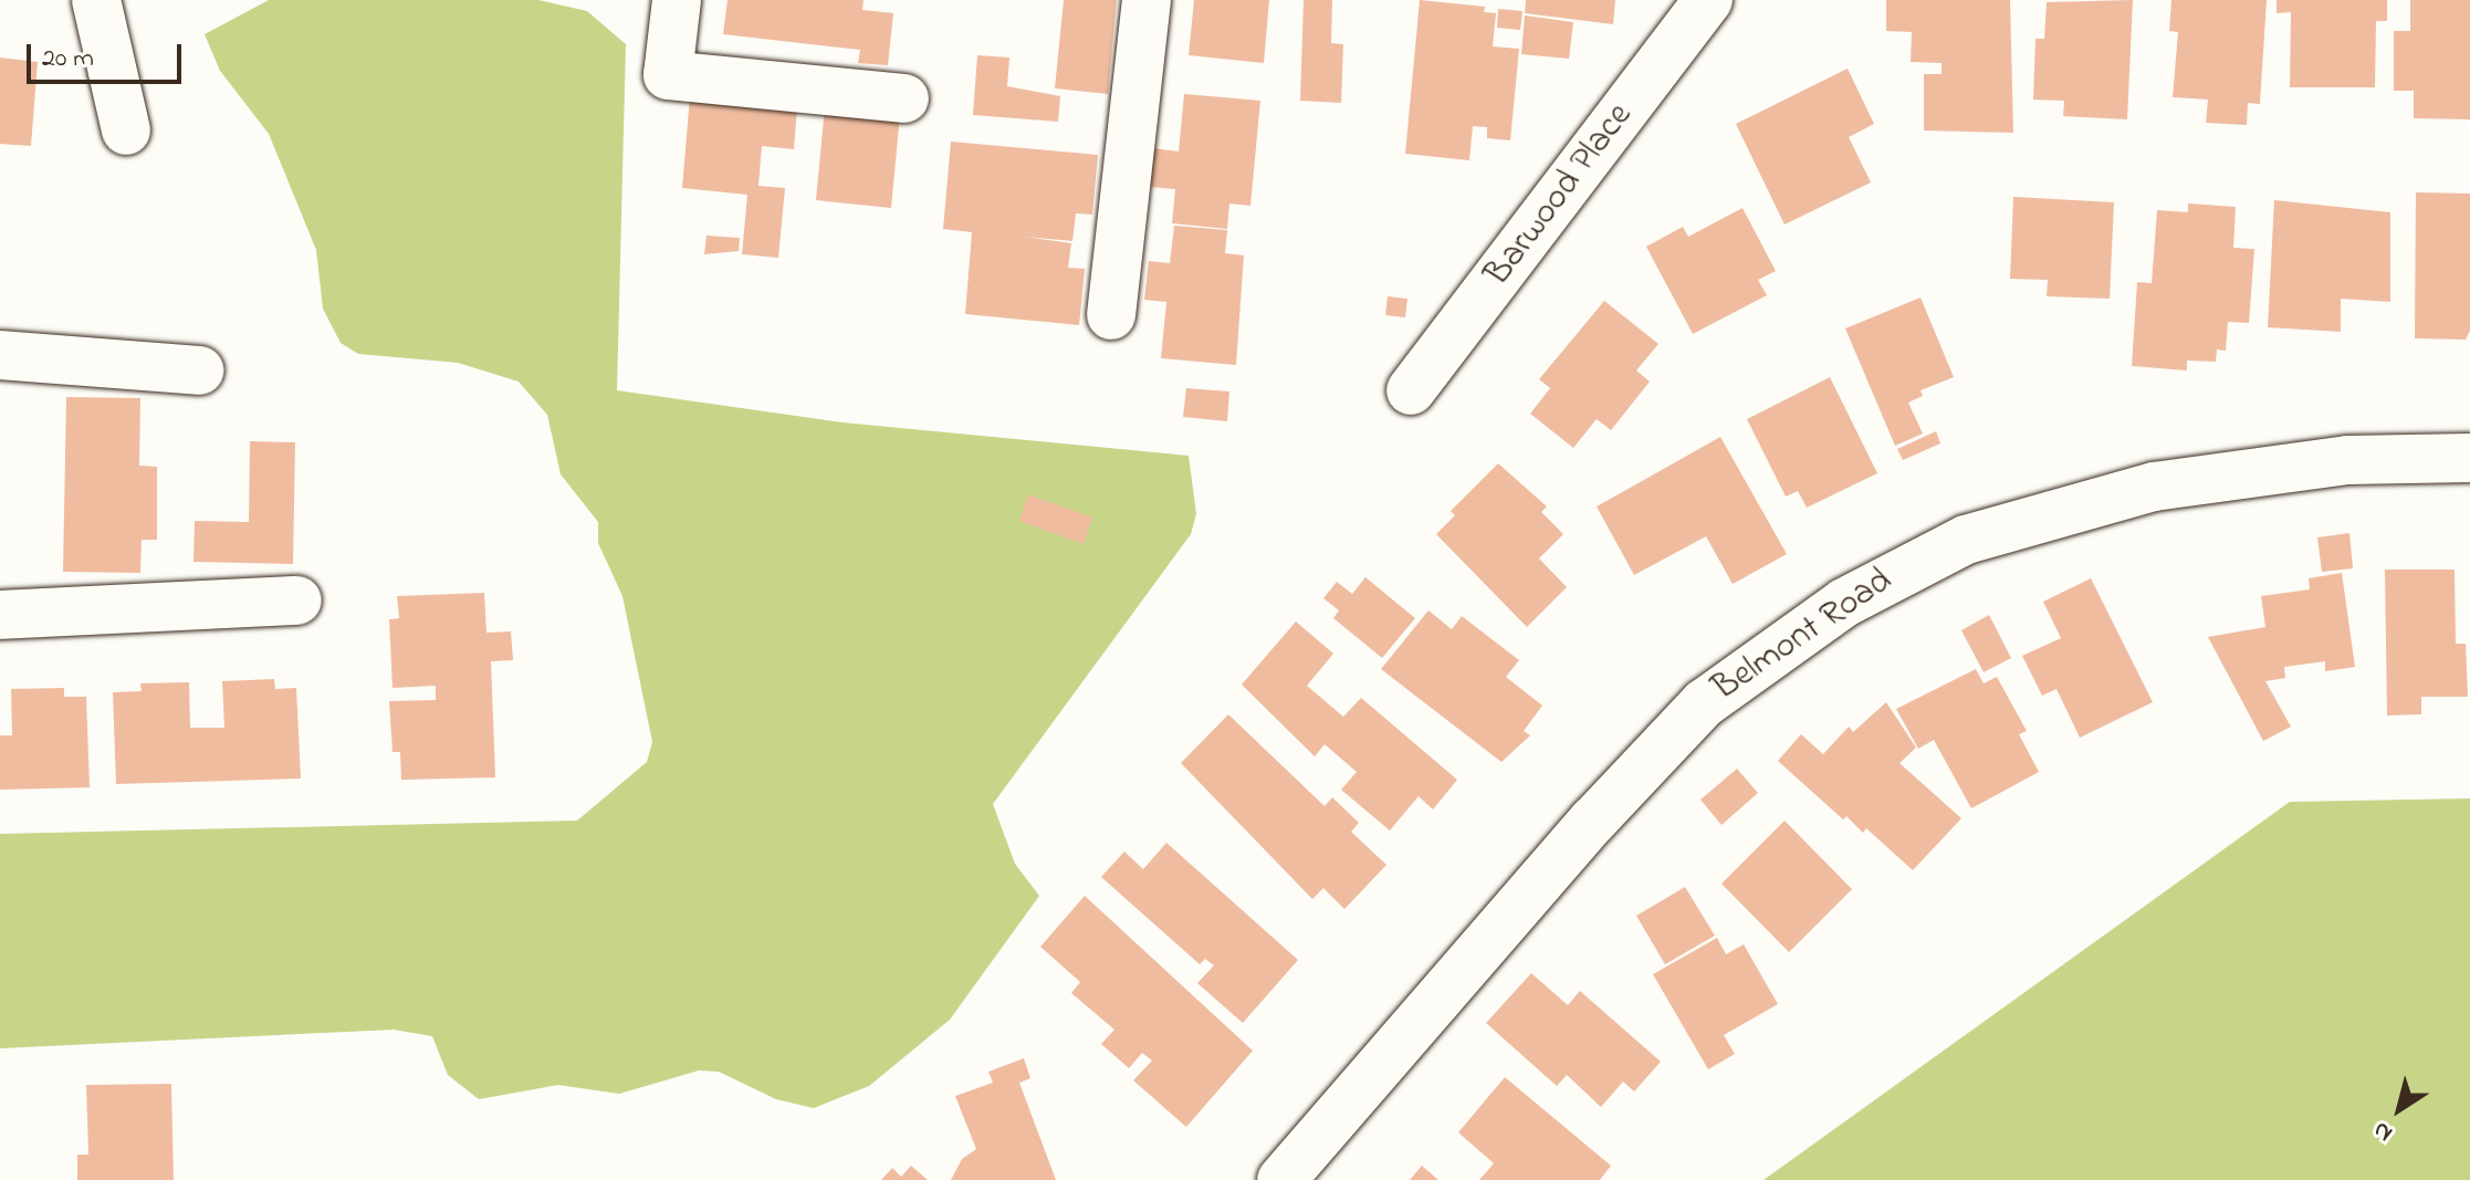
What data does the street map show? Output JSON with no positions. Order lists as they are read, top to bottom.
{
  "streets": {
    "street": ["Barwood Place", "Belmont Road"]
  },
  "scale_bar": "20 m",
  "north": "bottom left"
}
